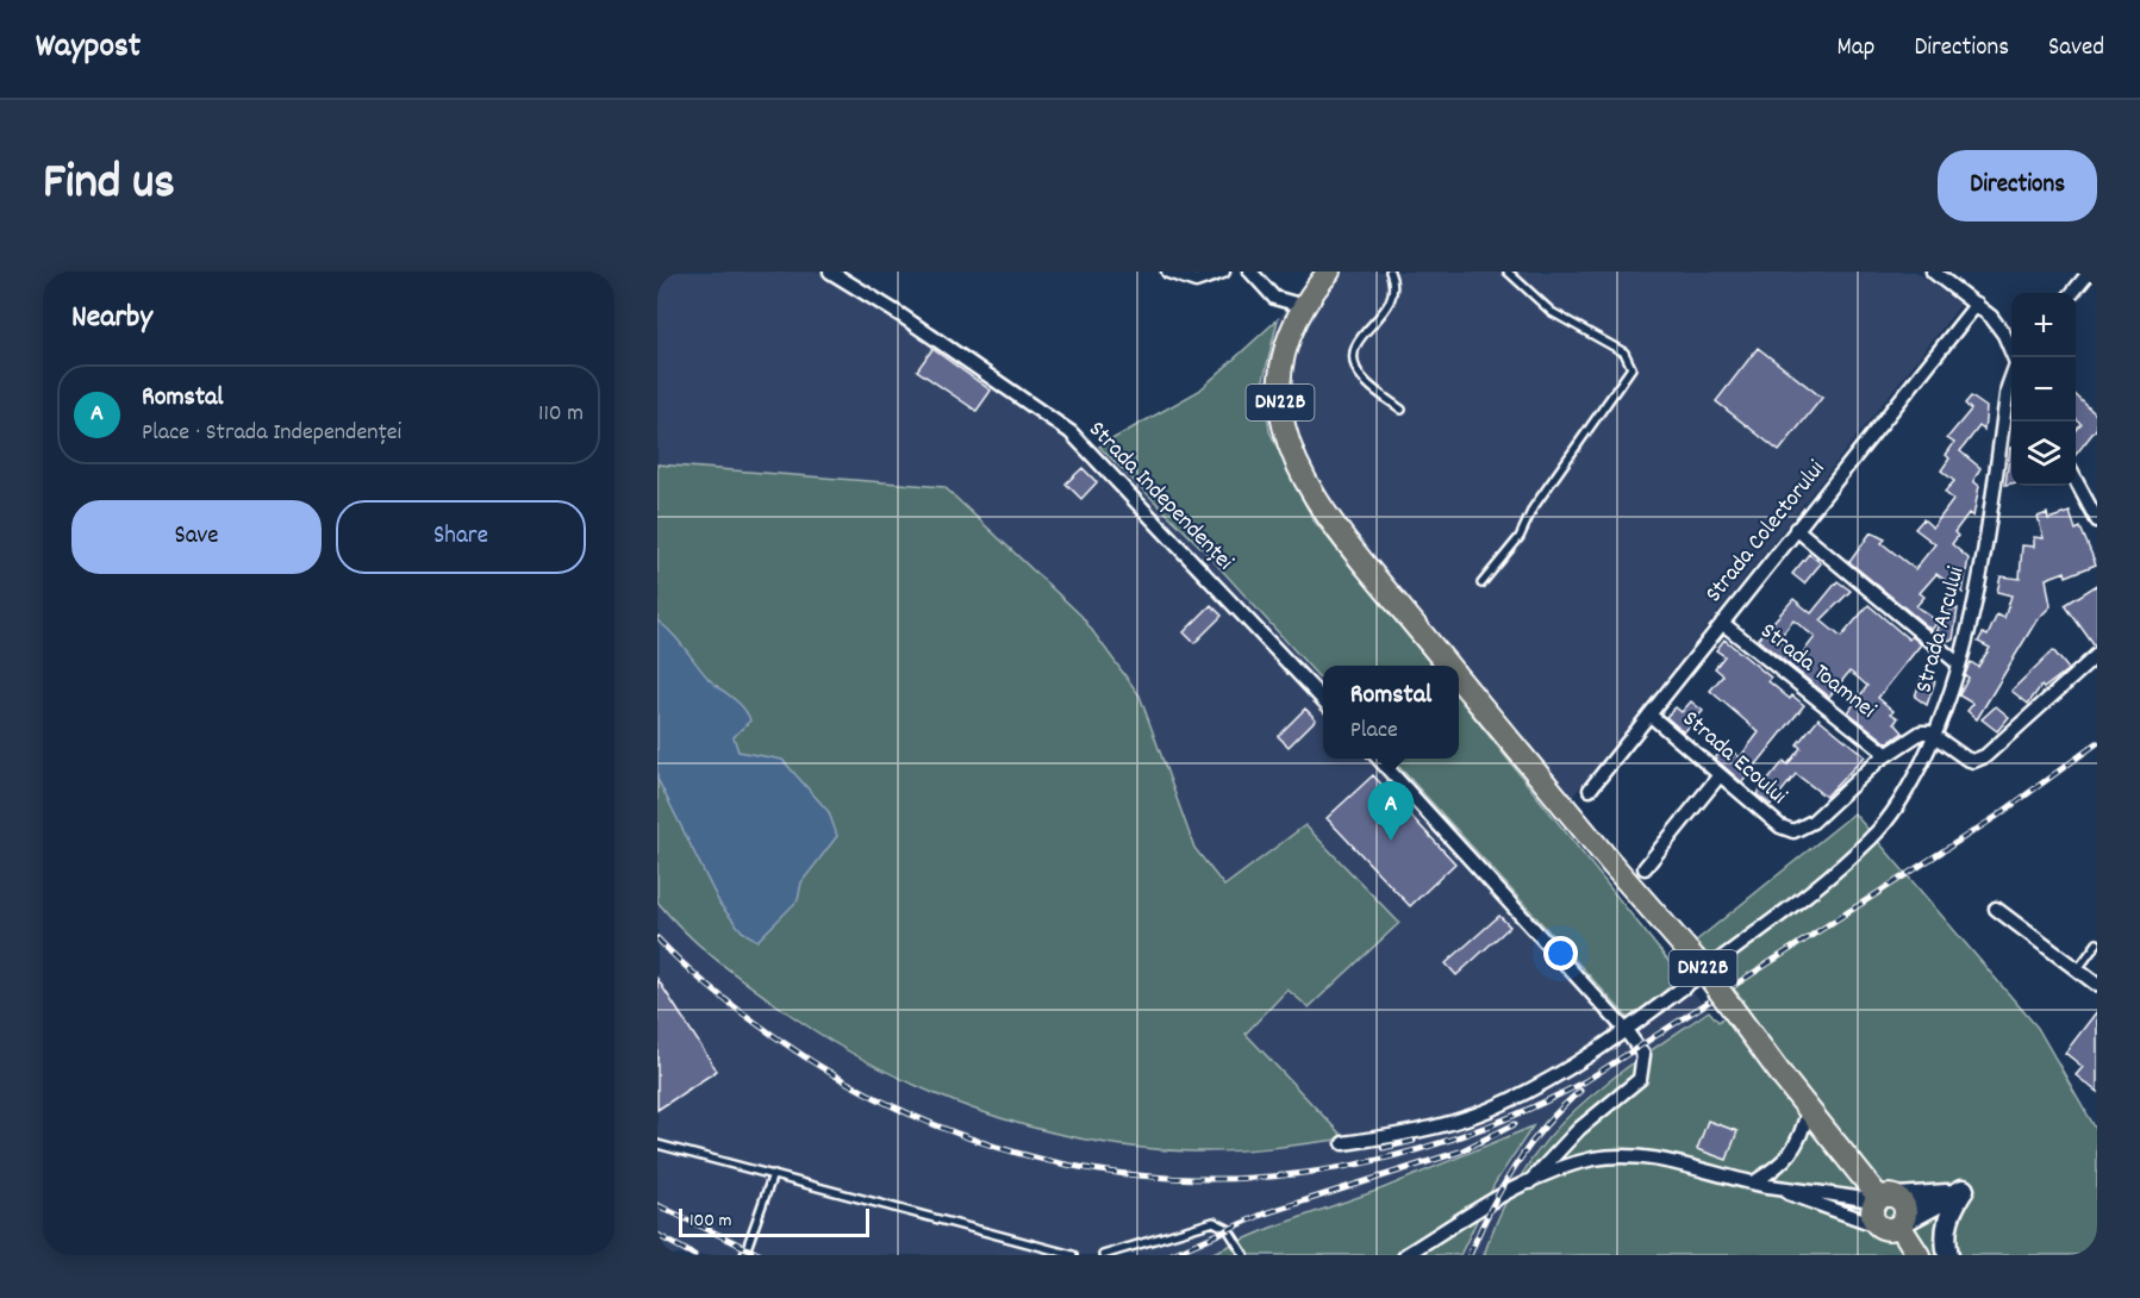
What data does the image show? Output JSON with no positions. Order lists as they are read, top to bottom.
{
  "streets": {
    "main road": ["DN22B"],
    "street": [
      "Strada Independenței",
      "Strada Colectorului",
      "Strada Arcului",
      "Strada Toamnei",
      "Strada Ecoului"
    ]
  },
  "crossings": [
    ["Strada Colectorului", "Strada Toamnei"],
    ["Strada Colectorului", "Strada Ecoului"],
    ["Strada Toamnei", "Strada Ecoului"]
  ],
  "scale_bar": "100 m",
  "page": {
    "header": "Waypost",
    "nav": ["Map", "Directions", "Saved"],
    "title": "Find us",
    "buttons": [
      "Directions",
      ["Save", "Share"]
    ],
    "heading": "Nearby",
    "map_buttons": ["+", "−"],
    "list": [
      {
        "mark": "A",
        "name": "Romstal",
        "note": "Place · Strada Independenței",
        "value": "110 m"
      }
    ],
    "popup": ["Romstal", "Place"],
    "pins": "A",
    "scale": "100 m"
  }
}
